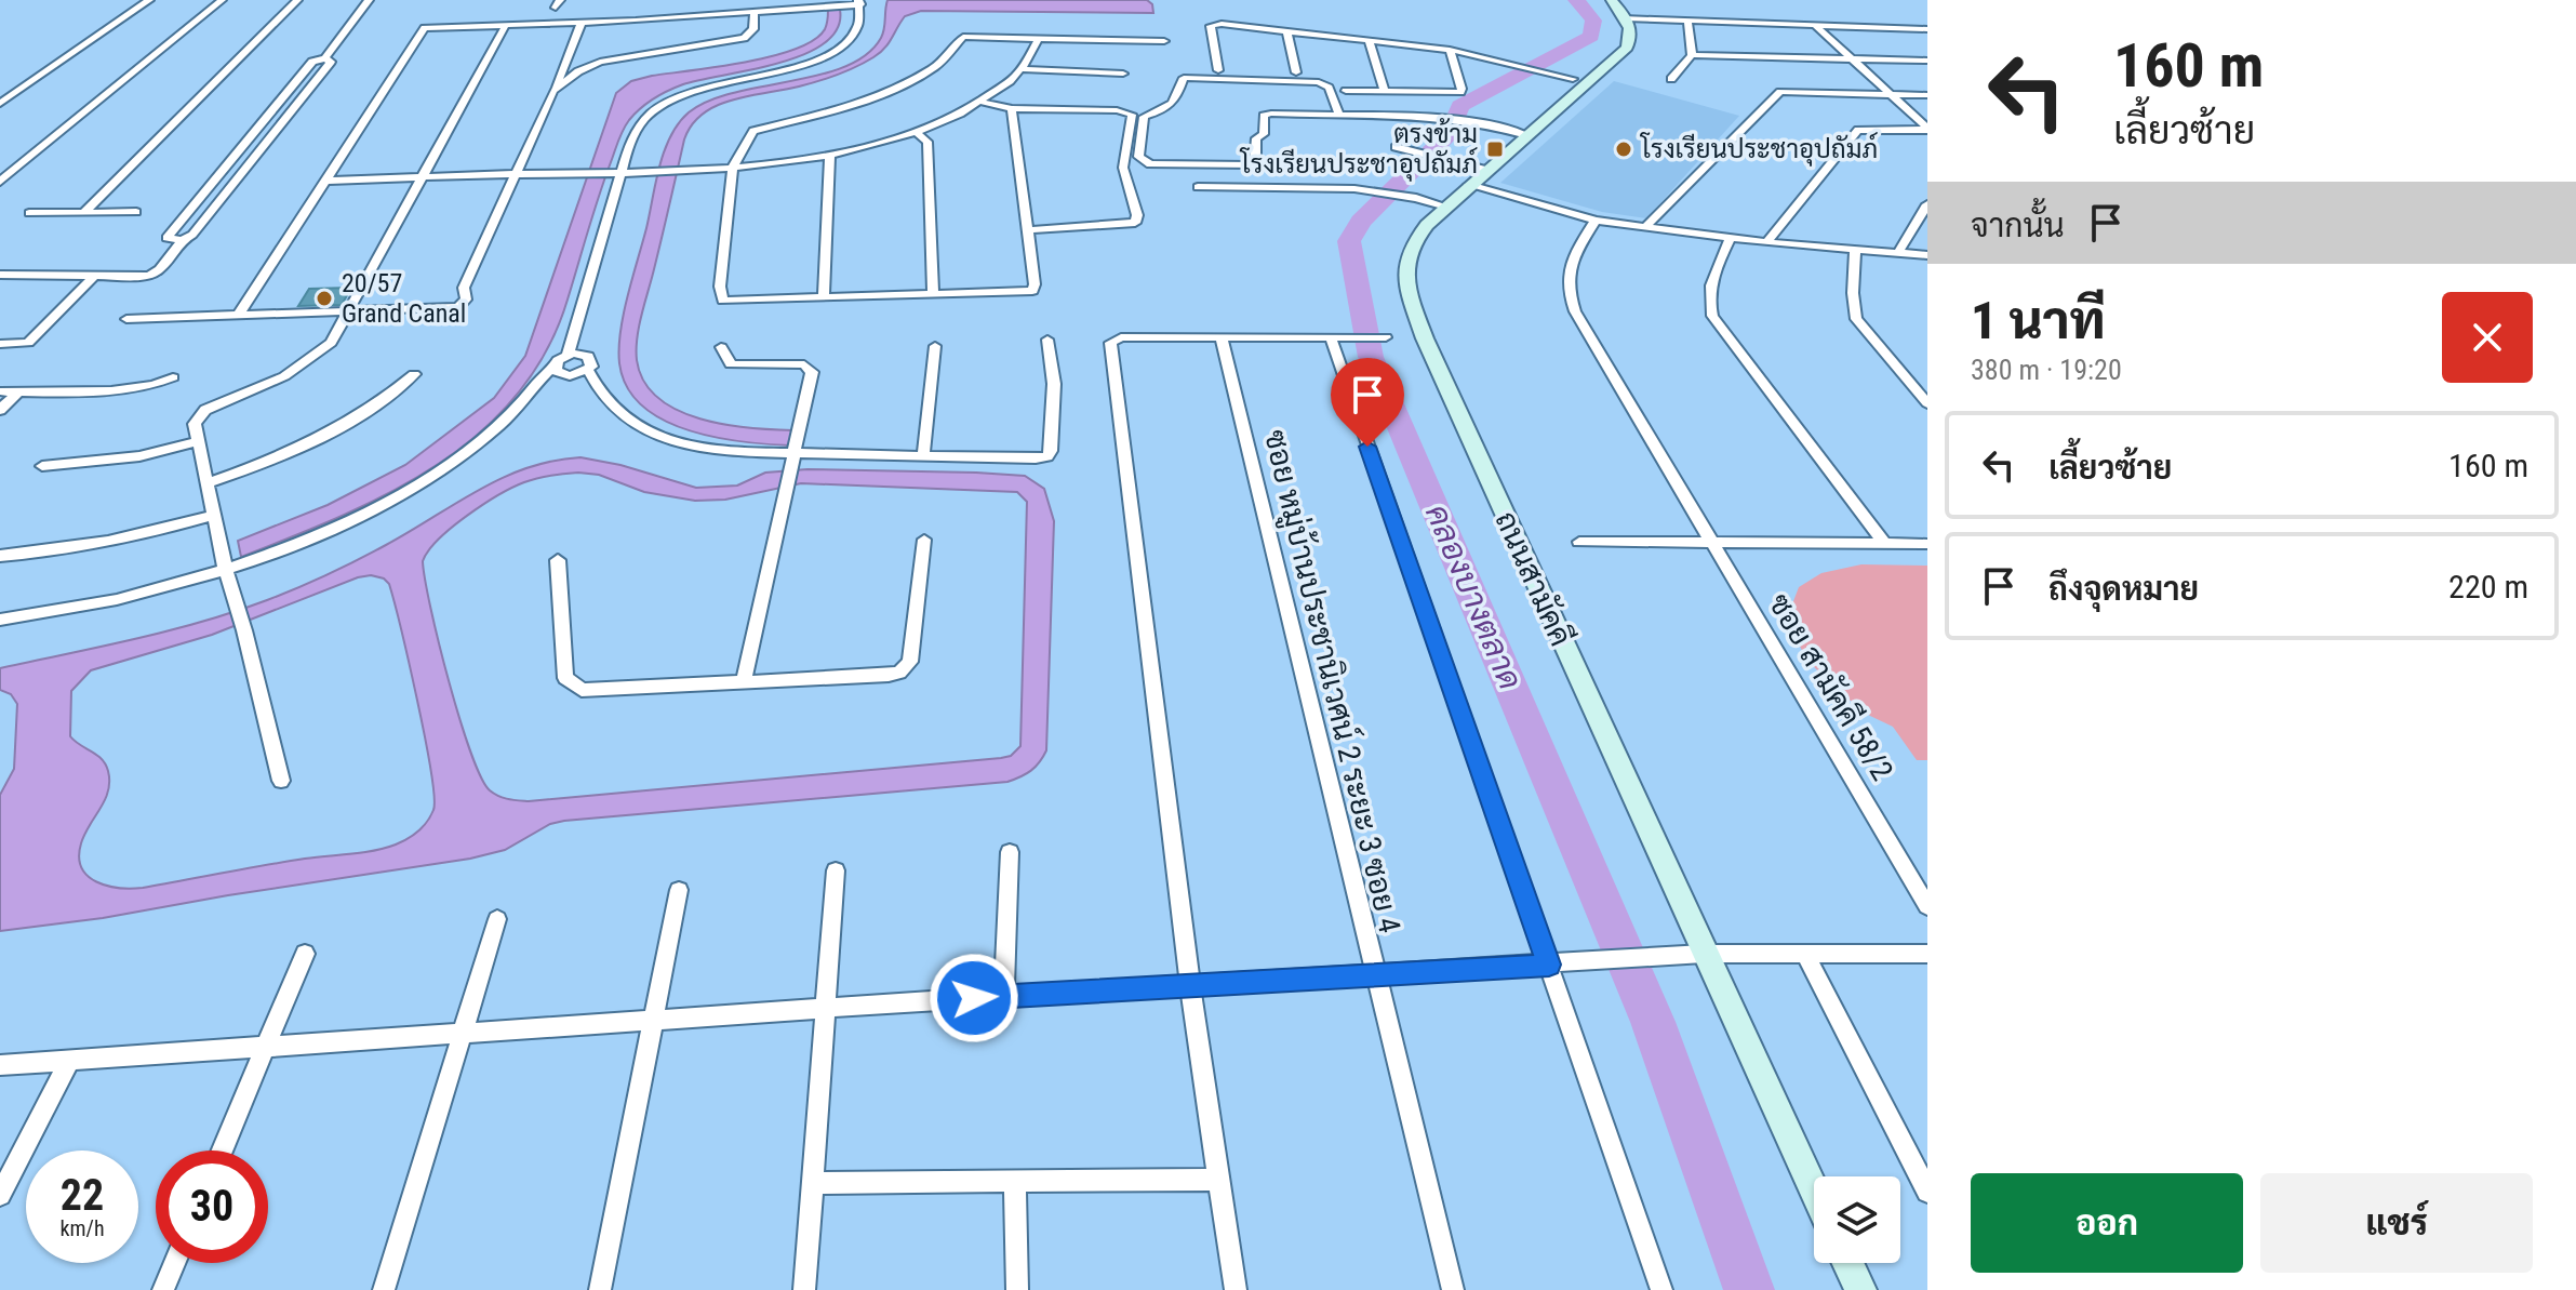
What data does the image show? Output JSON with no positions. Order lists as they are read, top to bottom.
{
  "streets": {
    "main road": ["ถนนสามัคคี"],
    "street": ["ซอย หมู่บ้านประชานิเวศน์ 2 ระยะ 3 ซอย 4", "ซอย สามัคคี 58/2"]
  },
  "water": ["คลองบางตลาด"],
  "places": {
    "transit": ["ตรงข้าม โรงเรียนประชาอุปถัมภ์"],
    "other": ["โรงเรียนประชาอุปถัมภ์", "20/57 Grand Canal"]
  },
  "page": {
    "turn": ["160 m", "เลี้ยวซ้าย"],
    "then": "จากนั้น",
    "heading": ["1 นาที", "380 m · 19:20"],
    "list": [
      {
        "name": "เลี้ยวซ้าย",
        "value": "160 m"
      },
      {
        "name": "ถึงจุดหมาย",
        "value": "220 m"
      }
    ],
    "speed": "22 km/h",
    "limit": "30",
    "buttons": ["ออก", "แชร์"]
  }
}
